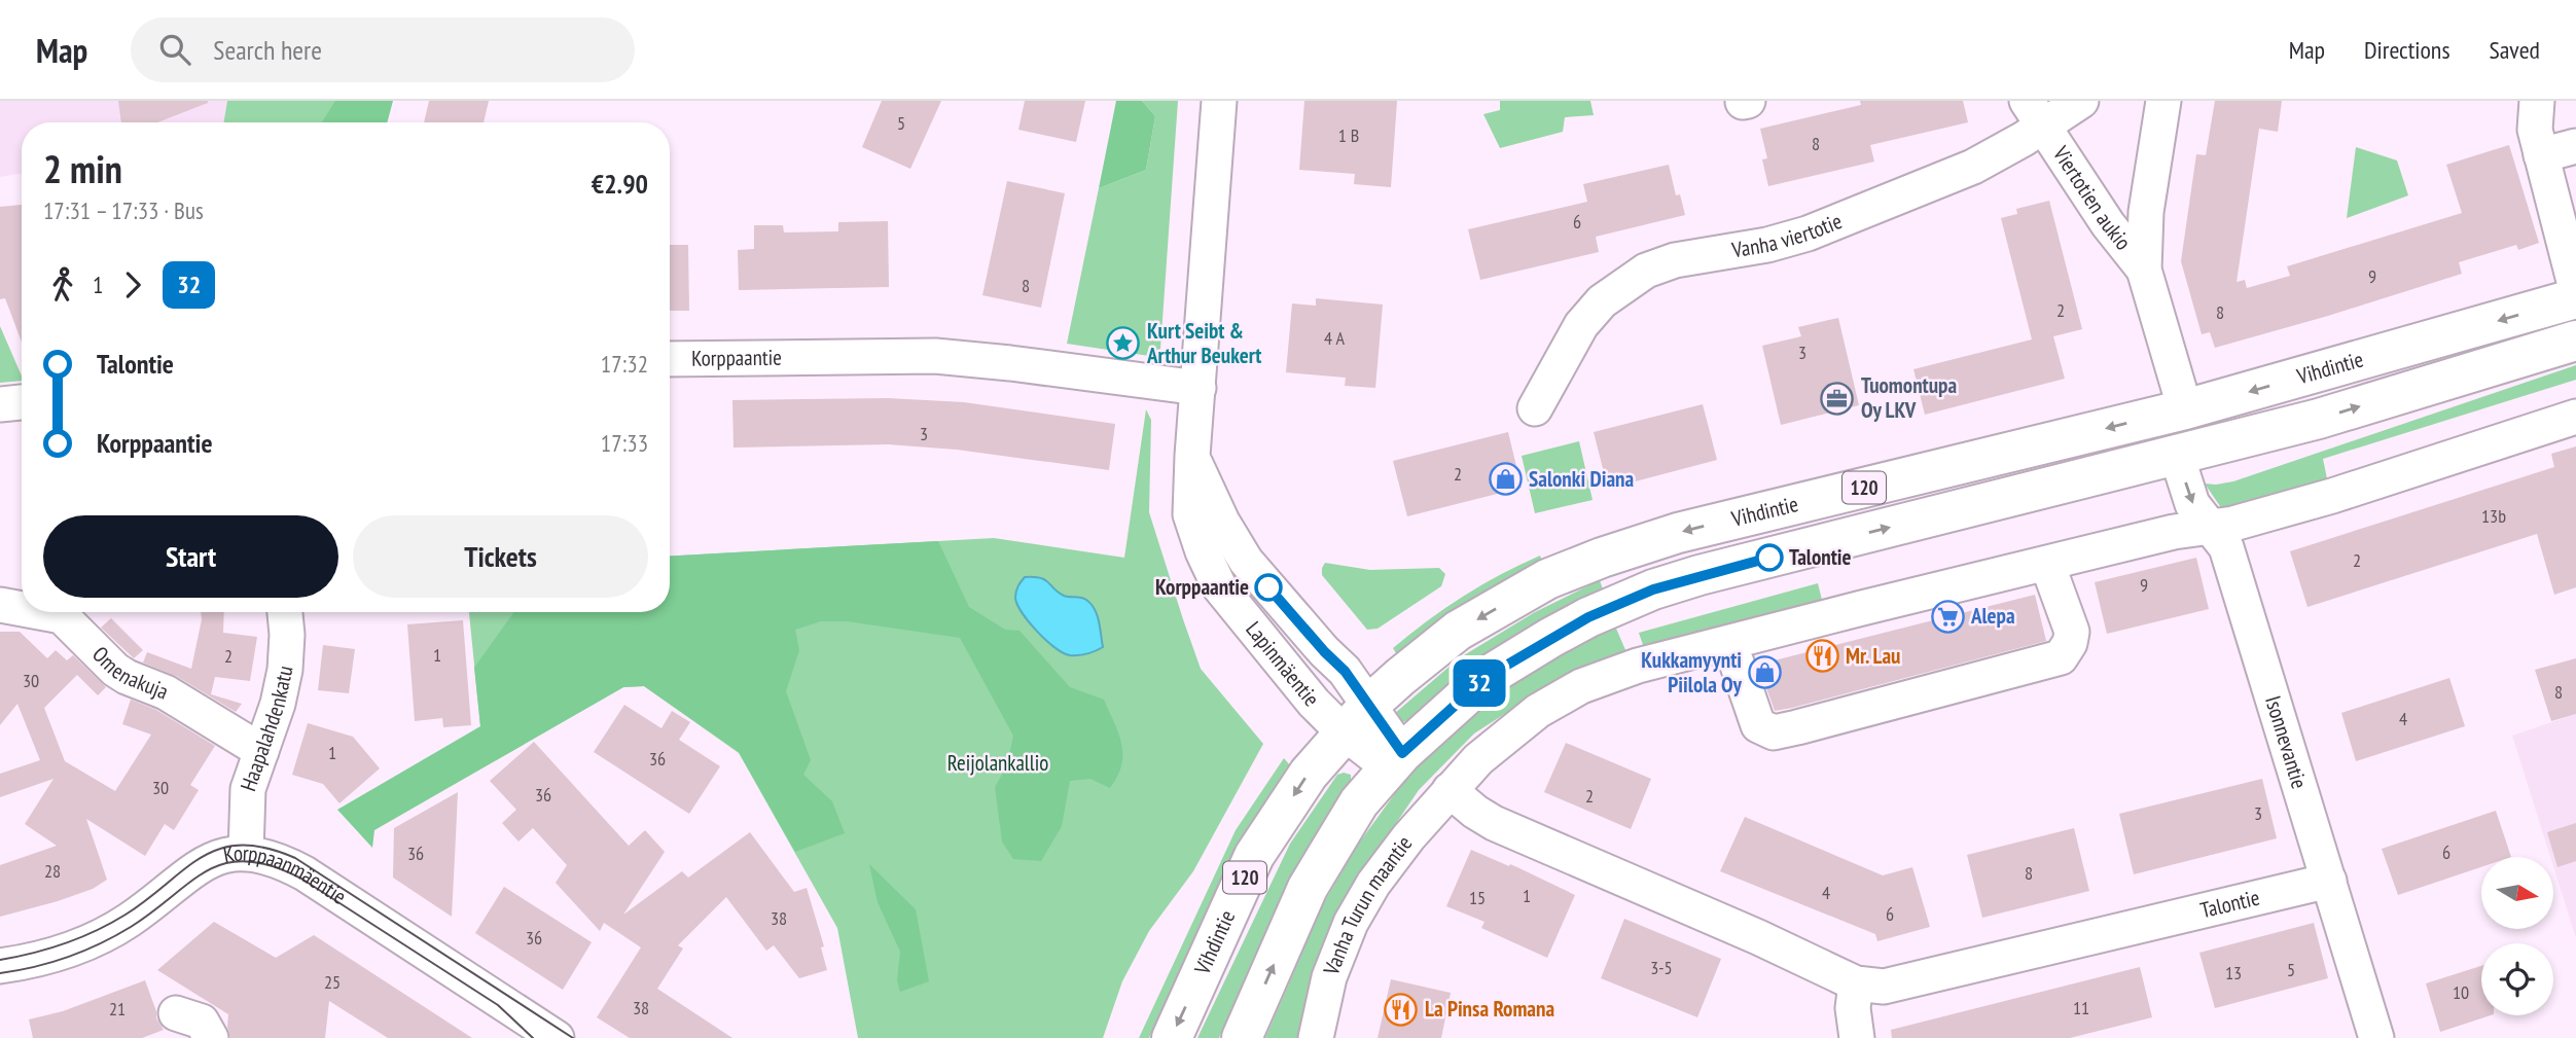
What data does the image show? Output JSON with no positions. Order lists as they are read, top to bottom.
{
  "streets": {
    "main road": ["Vihdintie", "120"],
    "street": [
      "Viertotien aukio",
      "Vanha viertotie",
      "Korppaantie",
      "Lapinmäentie",
      "Omenakuja",
      "Haapalahdenkatu",
      "Isonnevantie",
      "Korppaanmäentie",
      "Talontie",
      "Vanha Turun maantie"
    ]
  },
  "crossings": [
    ["Viertotien aukio", "Vanha viertotie"],
    ["Viertotien aukio", "Vihdintie"],
    ["Korppaantie", "Lapinmäentie"],
    ["Vihdintie", "Lapinmäentie"],
    ["Vihdintie", "Isonnevantie"],
    ["Omenakuja", "Haapalahdenkatu"],
    ["Haapalahdenkatu", "Korppaanmäentie"],
    ["Isonnevantie", "Talontie"],
    ["Talontie", "Vanha Turun maantie"]
  ],
  "parks": ["Reijolankallio"],
  "places": {
    "place": ["Kurt Seibt & Arthur Beukert"],
    "office": ["Tuomontupa Oy LKV"],
    "shop": ["Salonki Diana", "Kukkamyynti Piilola Oy"],
    "other": ["Talontie", "Korppaantie"],
    "supermarket": ["Alepa"],
    "restaurant": ["Mr. Lau", "La Pinsa Romana"]
  },
  "lines": ["bus line 32"],
  "house_numbers": [
    "5",
    "1 B",
    "8",
    "6",
    "9",
    "8",
    "2",
    "8",
    "4 A",
    "3",
    "3",
    "2",
    "13b",
    "2",
    "9",
    "1",
    "2",
    "30",
    "8",
    "4",
    "1",
    "36",
    "30",
    "36",
    "2",
    "3",
    "6",
    "36",
    "28",
    "8",
    "4",
    "1",
    "15",
    "6",
    "38",
    "36",
    "3-5",
    "5",
    "13",
    "25",
    "10",
    "38",
    "11",
    "21"
  ],
  "north": "right",
  "page": {
    "header": "Map",
    "search": "Search here",
    "nav": ["Map", "Directions", "Saved"],
    "on_map": "32",
    "heading": ["2 min", "17:31 – 17:33 · Bus", "€2.90"],
    "legs": ["1", "32"],
    "list": [
      {
        "name": "Talontie",
        "value": "17:32"
      },
      {
        "name": "Korppaantie",
        "value": "17:33"
      }
    ],
    "buttons": ["Start", "Tickets"]
  }
}
